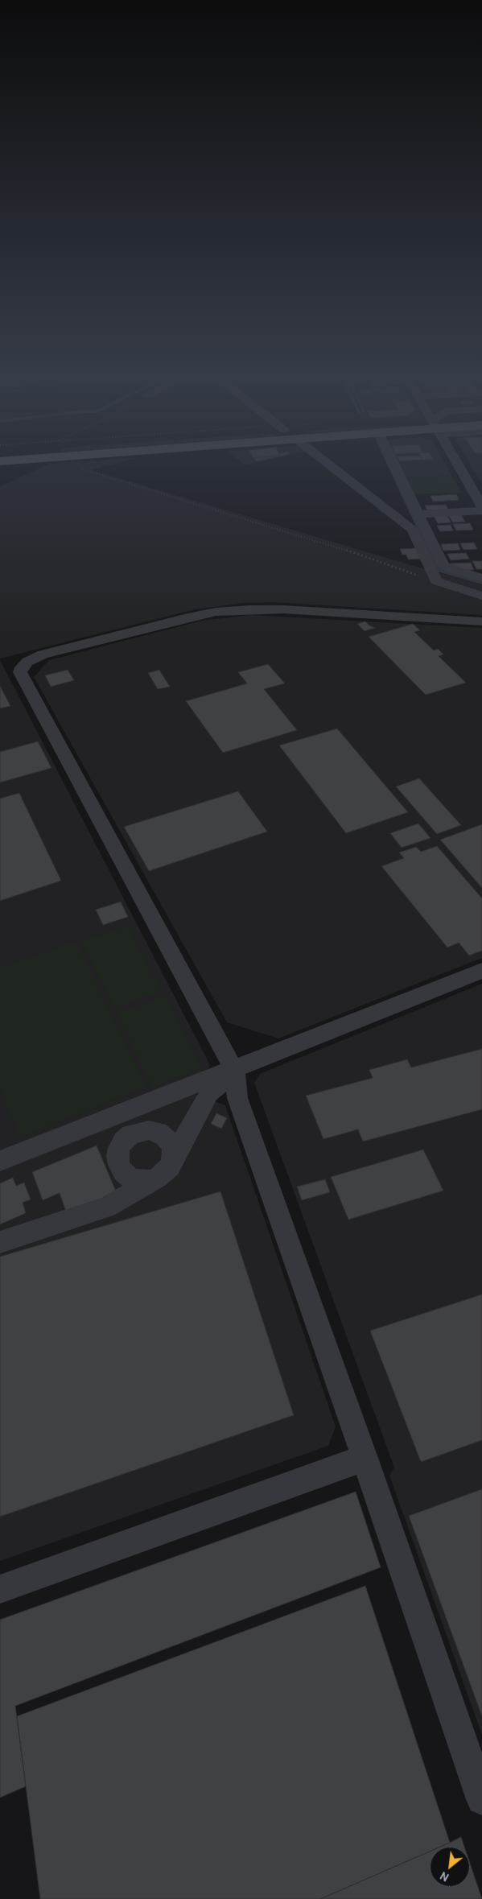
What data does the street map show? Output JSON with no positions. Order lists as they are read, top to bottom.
{
  "north": "bottom left"
}
